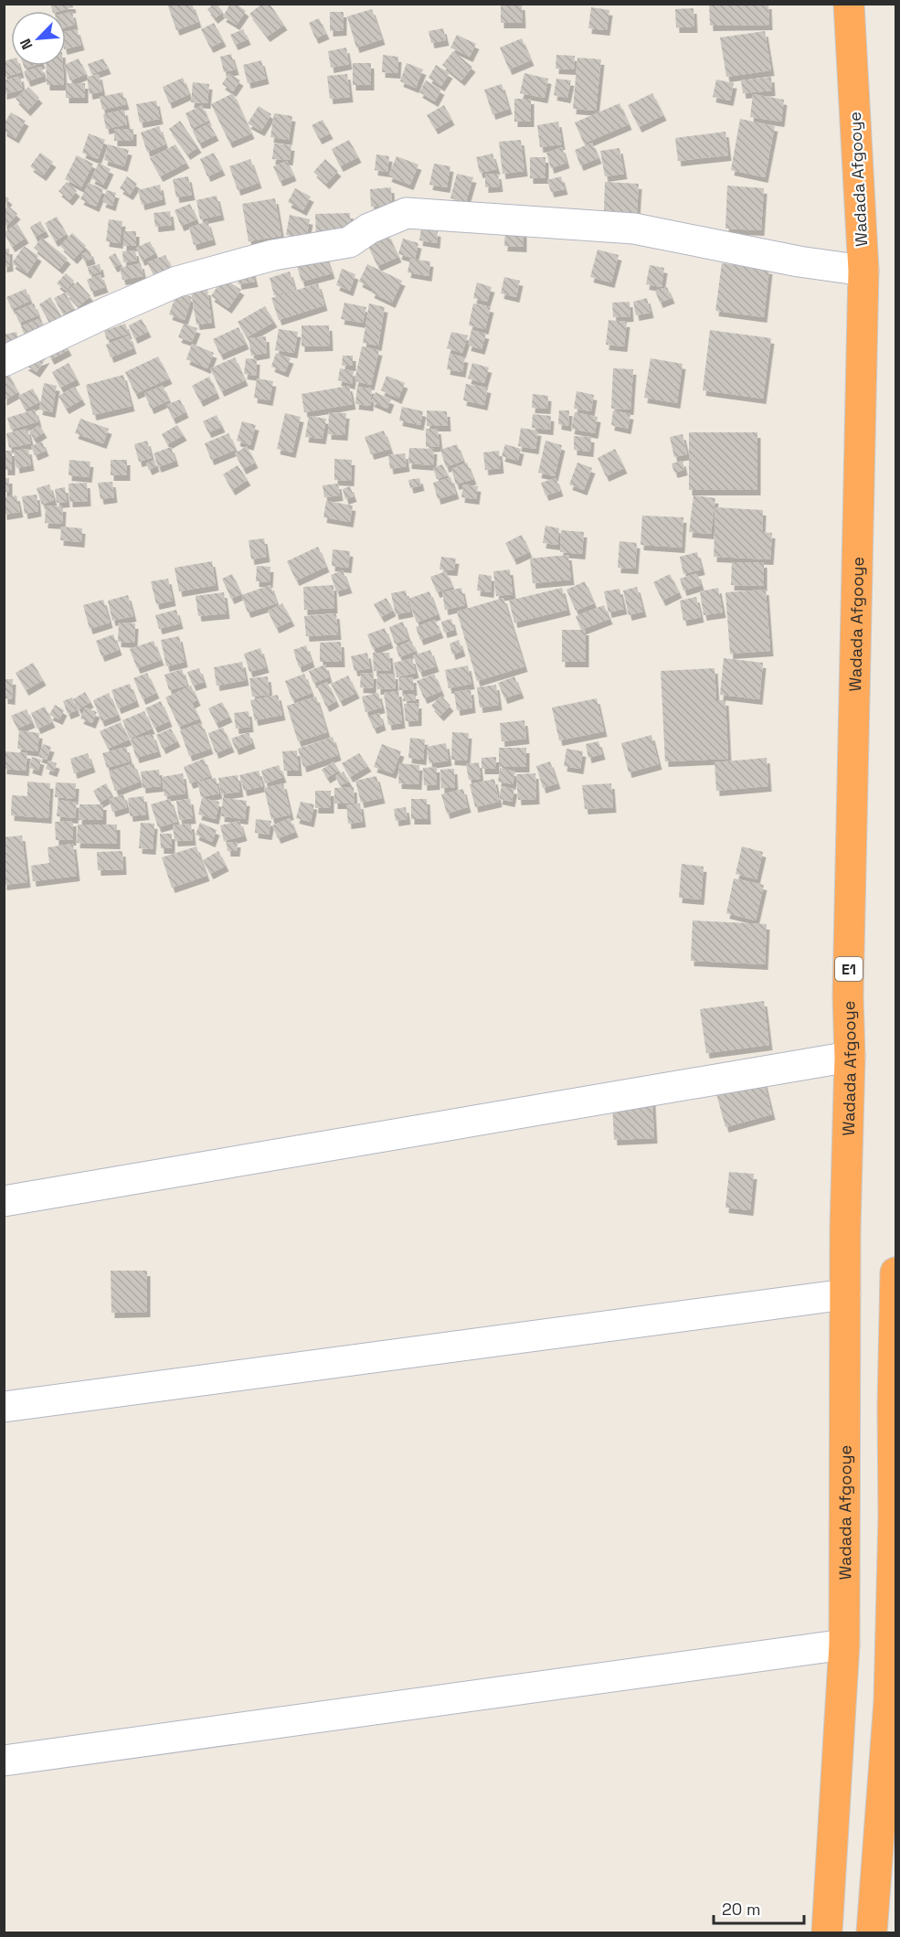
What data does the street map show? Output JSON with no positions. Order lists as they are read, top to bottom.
{
  "streets": {
    "highway": ["Wadada Afgooye", "E1"]
  },
  "scale_bar": "20 m",
  "north": "bottom left"
}
